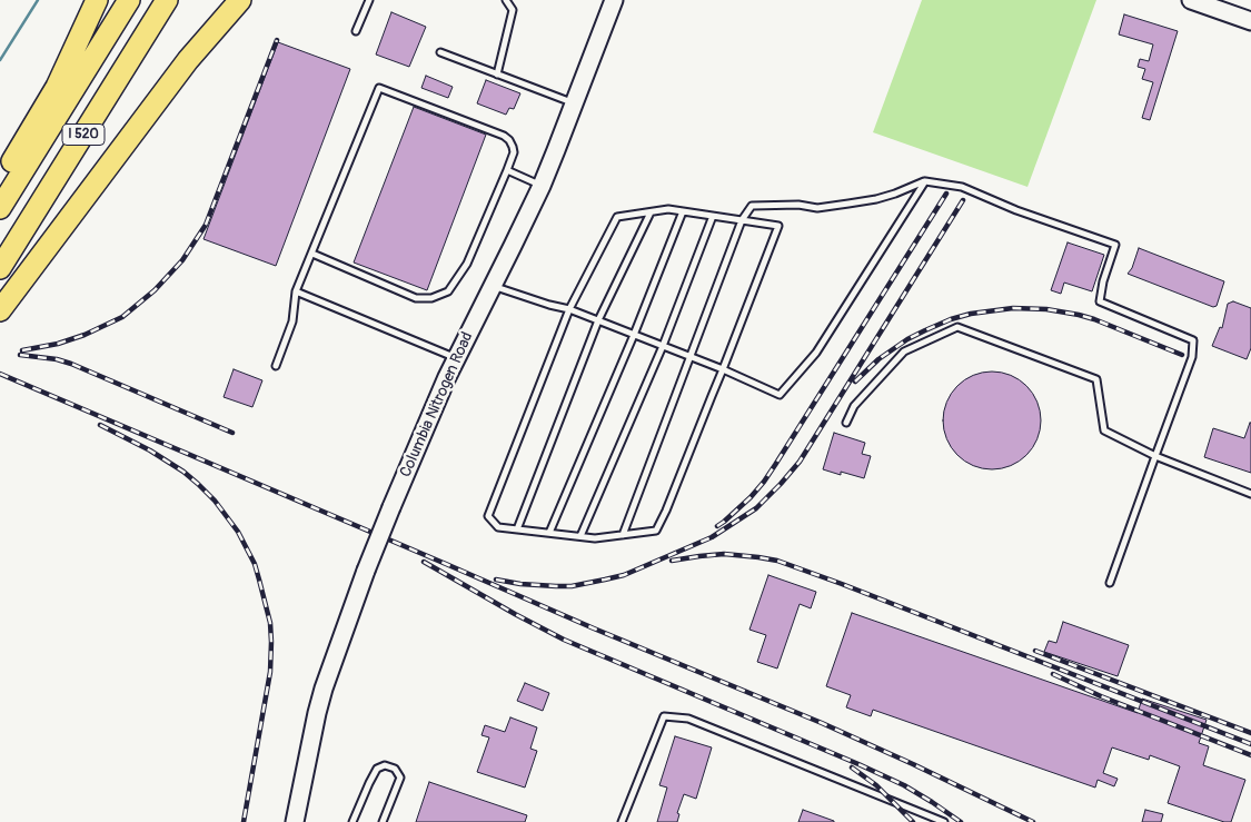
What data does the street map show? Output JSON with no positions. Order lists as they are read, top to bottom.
{
  "streets": {
    "highway": ["I 520"],
    "street": ["Columbia Nitrogen Road"]
  }
}
